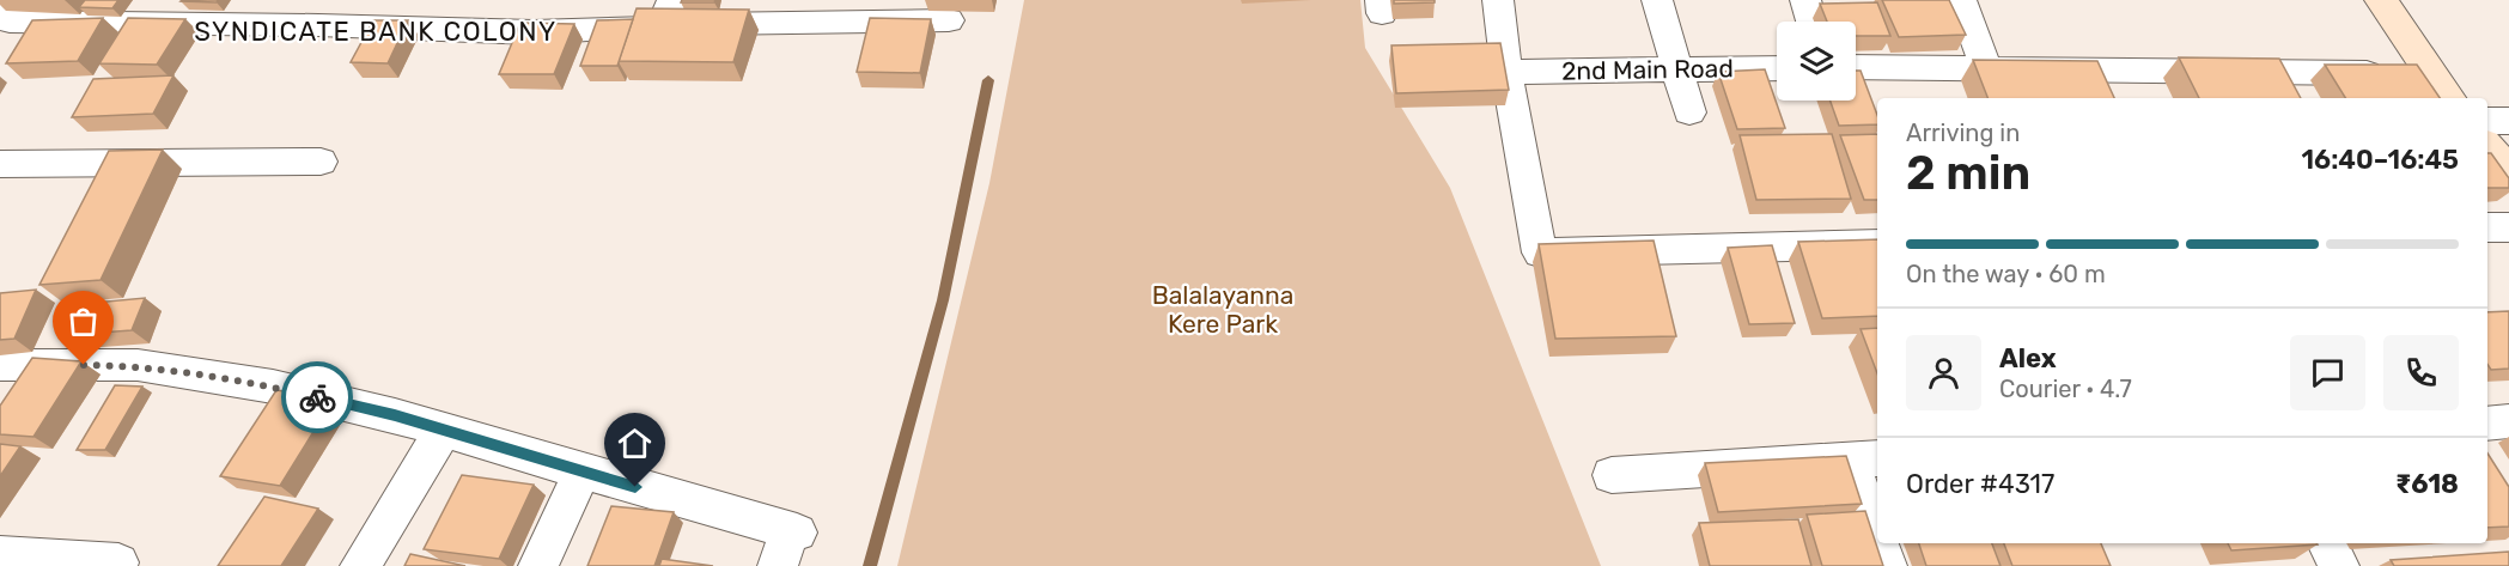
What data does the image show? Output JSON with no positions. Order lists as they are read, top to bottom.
{
  "streets": {
    "street": ["2nd Main Road"]
  },
  "districts": ["SYNDICATE BANK COLONY"],
  "parks": ["Balalayanna Kere Park"],
  "page": {
    "heading": ["2 min", "Arriving in", "16:40–16:45"],
    "panel": [
      "Alex",
      "Courier · 4.7",
      "Order #4317",
      "₹618"
    ],
    "bar": "On the way · 60 m"
  }
}
